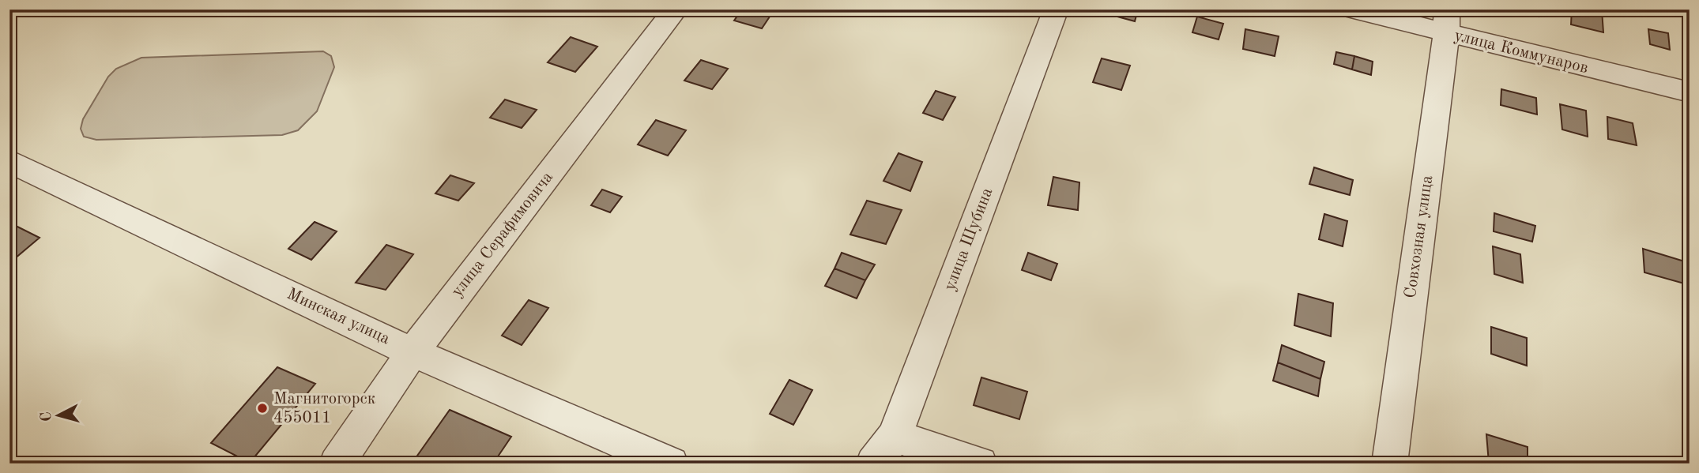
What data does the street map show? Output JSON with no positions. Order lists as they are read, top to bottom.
{
  "streets": {
    "street": [
      "улица Коммунаров",
      "улица Серафимовича",
      "Совхозная улица",
      "улица Шубина",
      "Минская улица"
    ]
  },
  "crossings": [
    ["улица Коммунаров", "Совхозная улица"],
    ["улица Серафимовича", "Минская улица"]
  ],
  "places": ["Магнитогорск 455011"],
  "north": "left"
}
